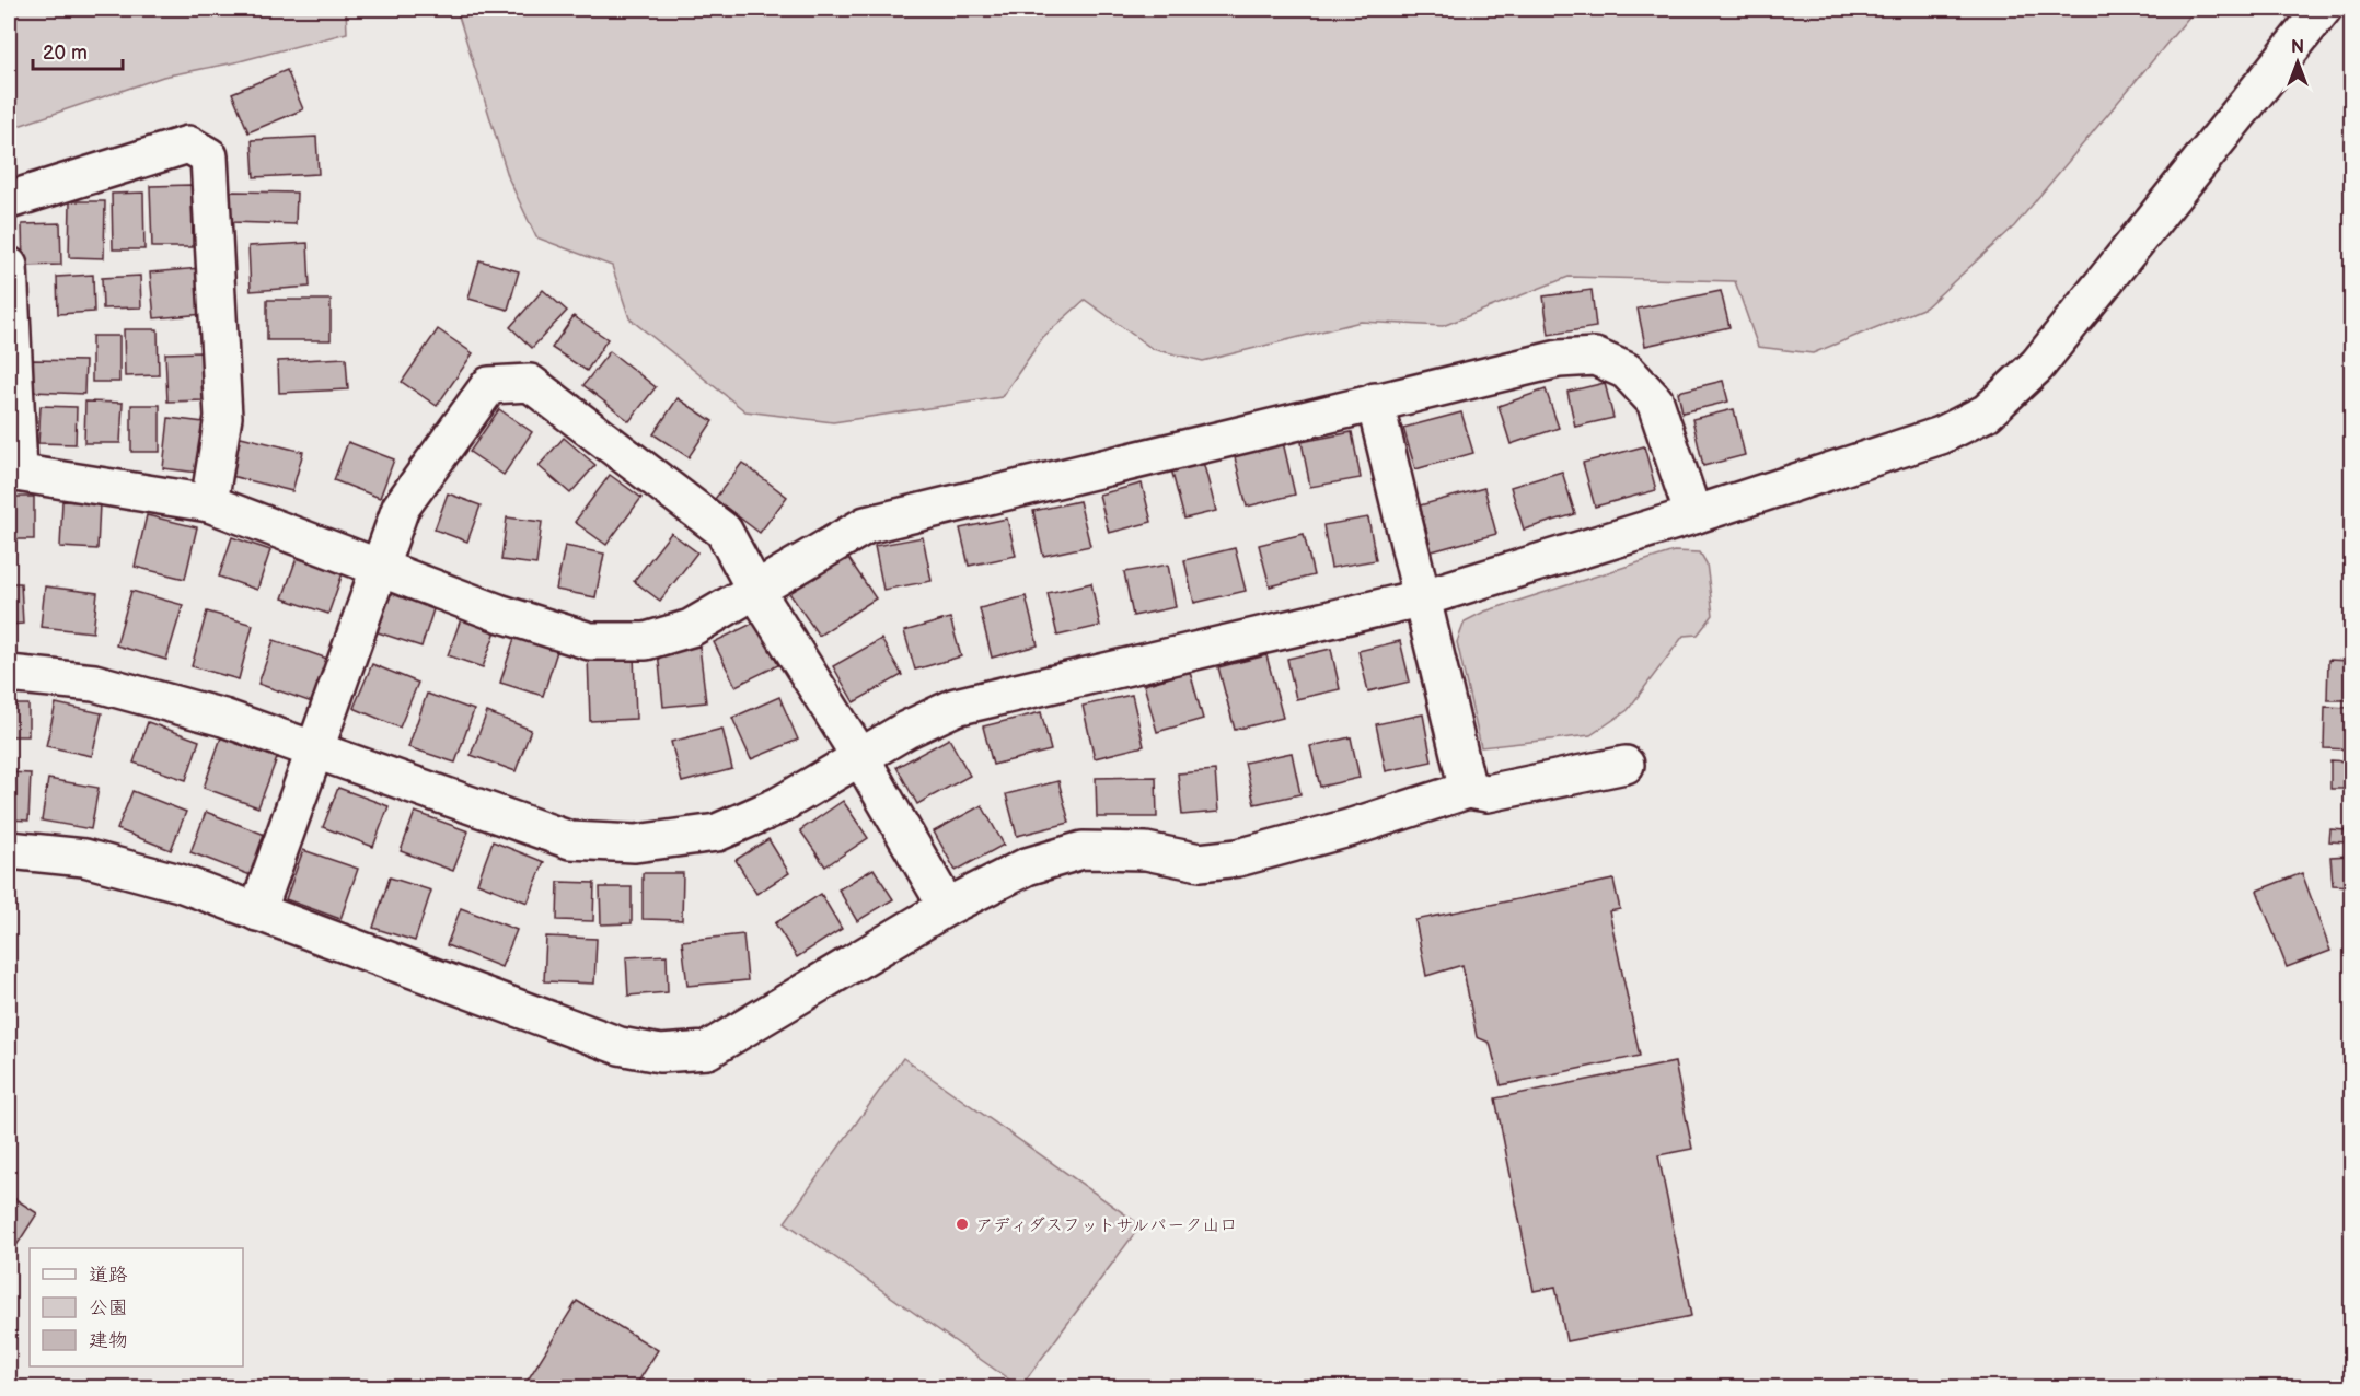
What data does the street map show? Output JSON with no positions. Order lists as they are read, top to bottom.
{
  "places": ["アディダスフットサルパーク山口"],
  "legend": ["道路", "公園", "建物"],
  "scale_bar": "20 m",
  "north": "top"
}
